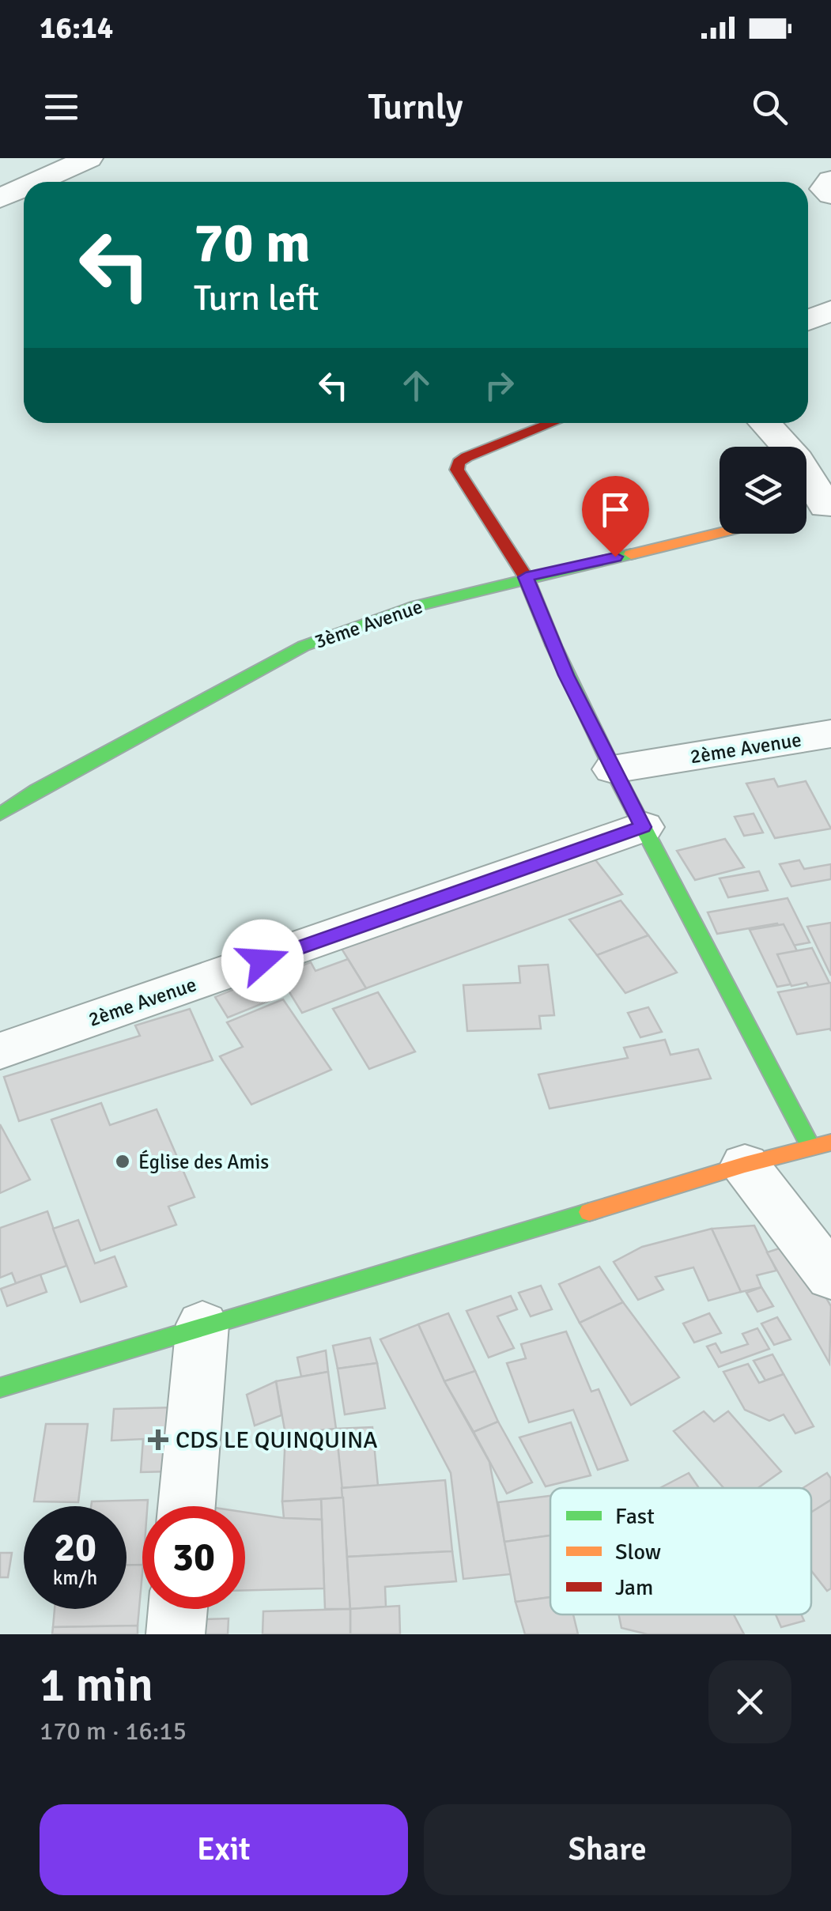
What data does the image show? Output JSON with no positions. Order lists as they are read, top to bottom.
{
  "streets": {
    "street": ["3ème Avenue", "2ème Avenue"]
  },
  "places": {
    "other": ["Église des Amis"],
    "health": ["CDS LE QUINQUINA"]
  },
  "legend": ["Fast", "Slow", "Jam"],
  "page": {
    "status": "16:14",
    "header": "Turnly",
    "turn": ["70 m", "Turn left"],
    "speed": "20 km/h",
    "limit": "30",
    "heading": ["1 min", "170 m · 16:15"],
    "buttons": ["Exit", "Share"]
  }
}
